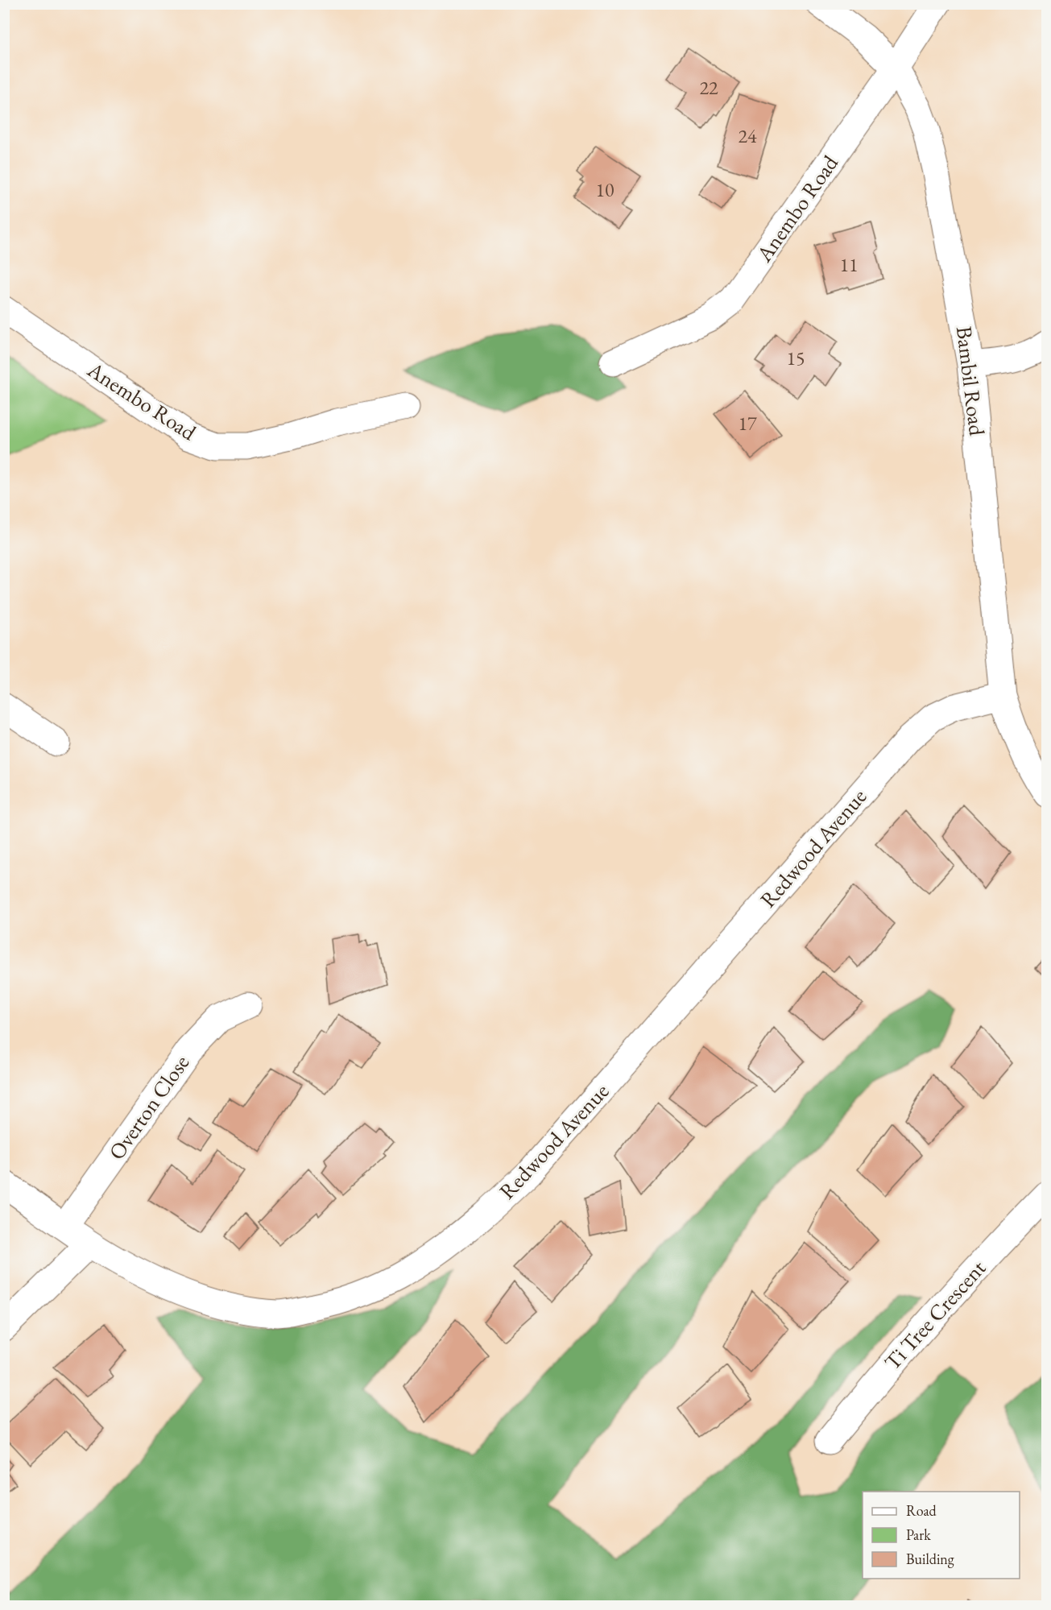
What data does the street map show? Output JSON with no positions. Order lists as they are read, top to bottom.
{
  "streets": {
    "street": [
      "Anembo Road",
      "Bambil Road",
      "Redwood Avenue",
      "Overton Close",
      "Ti Tree Crescent"
    ]
  },
  "crossings": [
    ["Anembo Road", "Bambil Road"],
    ["Bambil Road", "Redwood Avenue"],
    ["Redwood Avenue", "Overton Close"]
  ],
  "house_numbers": [
    "22",
    "24",
    "10",
    "11",
    "15",
    "17"
  ],
  "legend": ["Road", "Park", "Building"]
}
